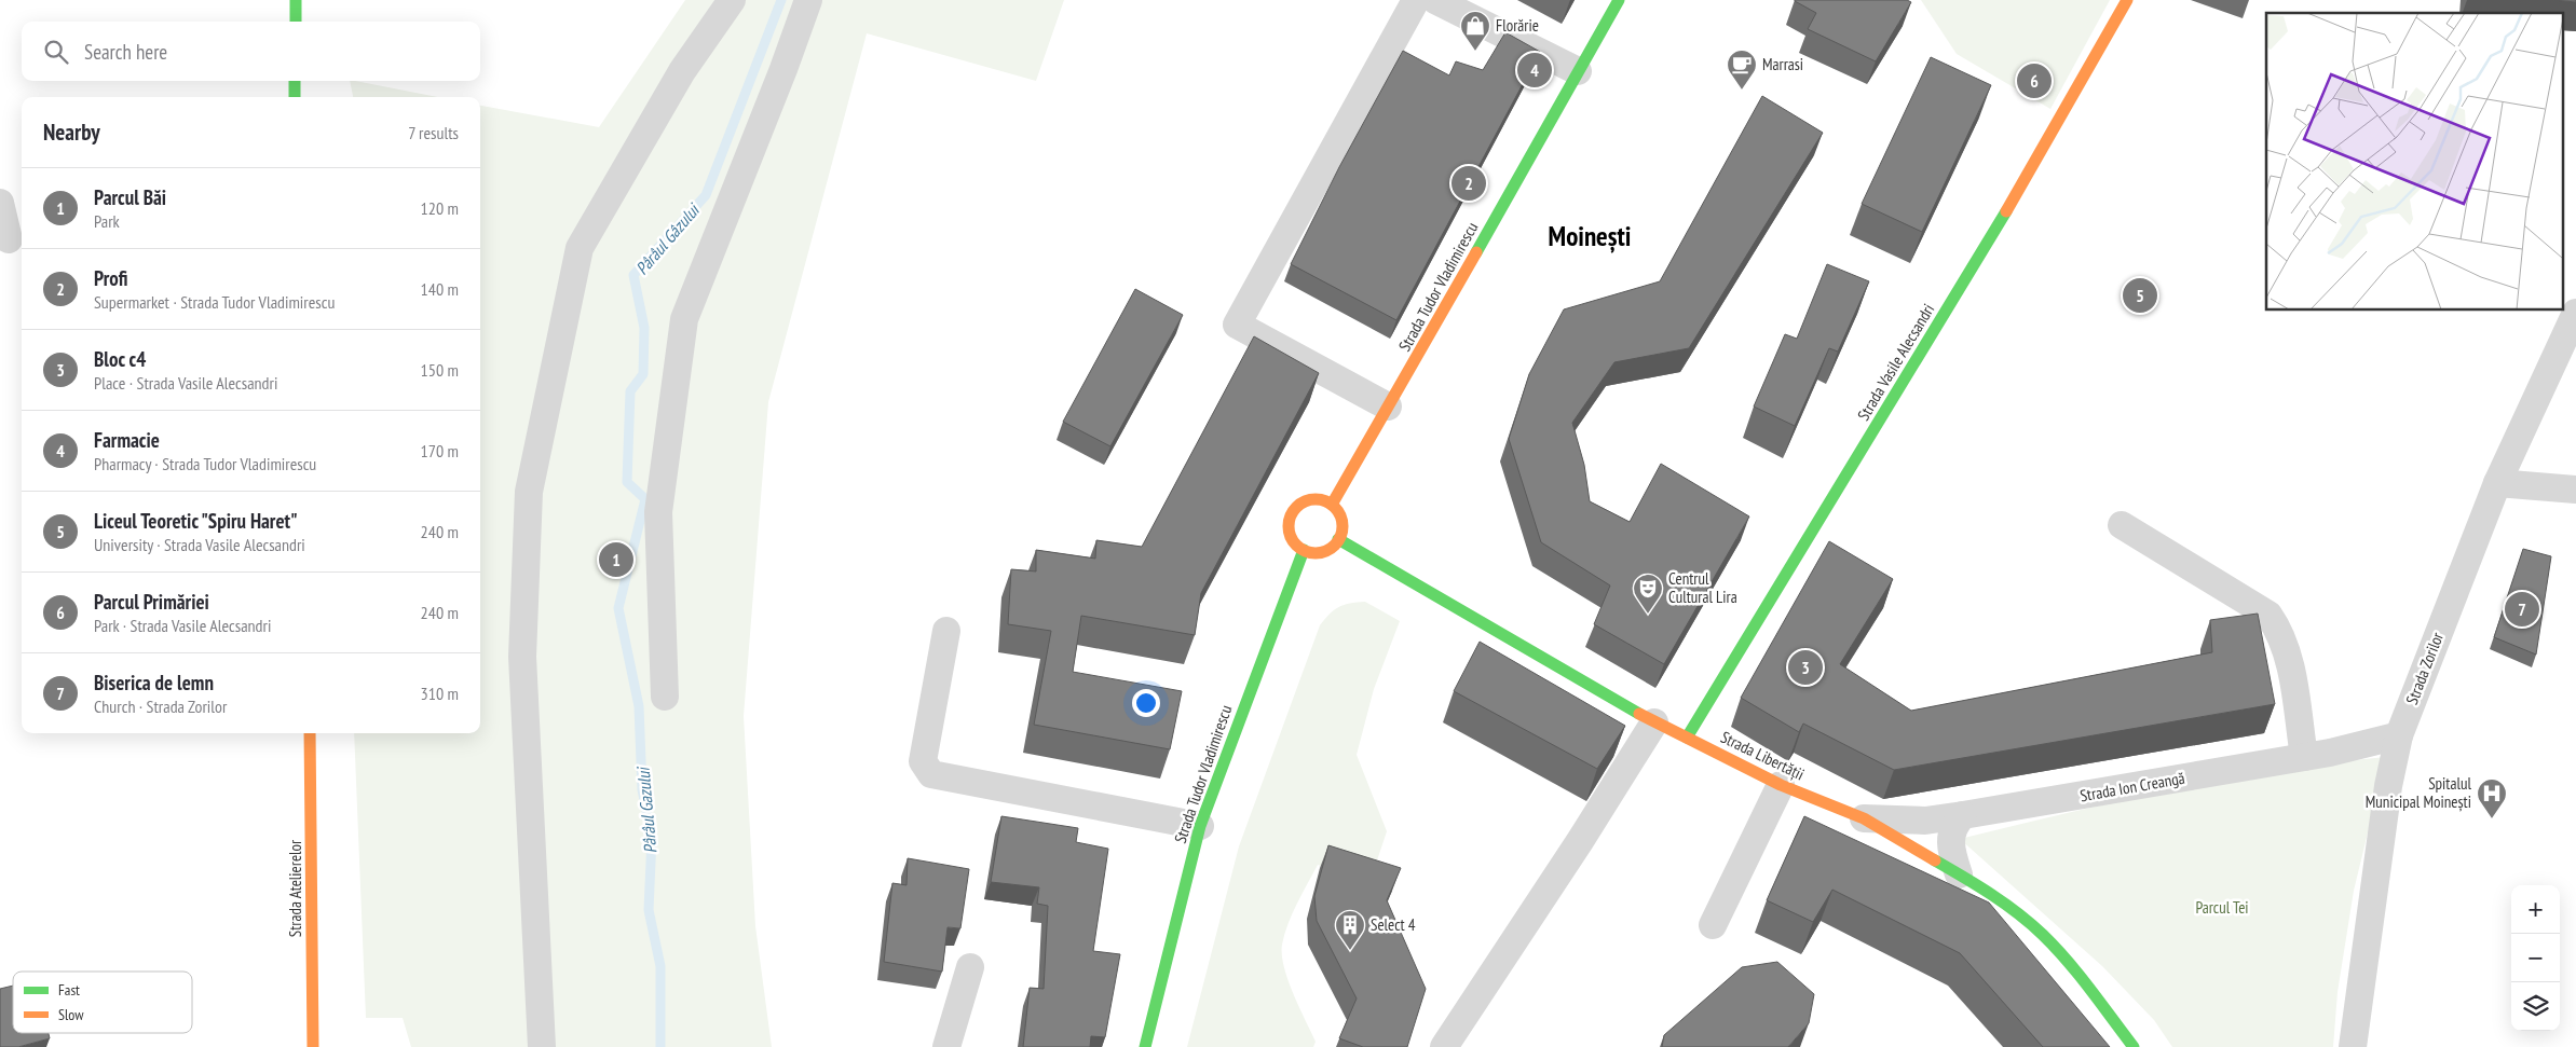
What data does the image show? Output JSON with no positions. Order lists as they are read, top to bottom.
{
  "streets": {
    "street": [
      "Strada Tudor Vladimirescu",
      "Strada Vasile Alecsandri",
      "Strada Zorilor",
      "Strada Libertății",
      "Strada Ion Creangă",
      "Strada Atelierelor"
    ]
  },
  "crossings": [
    ["Strada Tudor Vladimirescu", "Strada Libertății"],
    ["Strada Vasile Alecsandri", "Strada Libertății"],
    ["Strada Zorilor", "Strada Ion Creangă"],
    ["Strada Libertății", "Strada Ion Creangă"]
  ],
  "districts": ["Moinești"],
  "water": ["Pârâul Gâzului", "Pârâul Gazului"],
  "parks": ["Parcul Tei"],
  "places": {
    "shop": ["Florărie"],
    "cafe": ["Marrasi"],
    "theatre": ["Centrul Cultural Lira"],
    "hospital": ["Spitalul Municipal Moinești"],
    "building": ["Select 4"]
  },
  "legend": ["Fast", "Slow"],
  "page": {
    "search": "Search here",
    "pins": [
      "4",
      "6",
      "2",
      "5",
      "1",
      "7",
      "3"
    ],
    "heading": ["Nearby", "7 results"],
    "list": [
      {
        "mark": "1",
        "name": "Parcul Băi",
        "note": "Park",
        "value": "120 m"
      },
      {
        "mark": "2",
        "name": "Profi",
        "note": "Supermarket · Strada Tudor Vladimirescu",
        "value": "140 m"
      },
      {
        "mark": "3",
        "name": "Bloc c4",
        "note": "Place · Strada Vasile Alecsandri",
        "value": "150 m"
      },
      {
        "mark": "4",
        "name": "Farmacie",
        "note": "Pharmacy · Strada Tudor Vladimirescu",
        "value": "170 m"
      },
      {
        "mark": "5",
        "name": "Liceul Teoretic \"Spiru Haret\"",
        "note": "University · Strada Vasile Alecsandri",
        "value": "240 m"
      },
      {
        "mark": "6",
        "name": "Parcul Primăriei",
        "note": "Park · Strada Vasile Alecsandri",
        "value": "240 m"
      },
      {
        "mark": "7",
        "name": "Biserica de lemn",
        "note": "Church · Strada Zorilor",
        "value": "310 m"
      }
    ],
    "map_buttons": ["+", "−"]
  }
}
